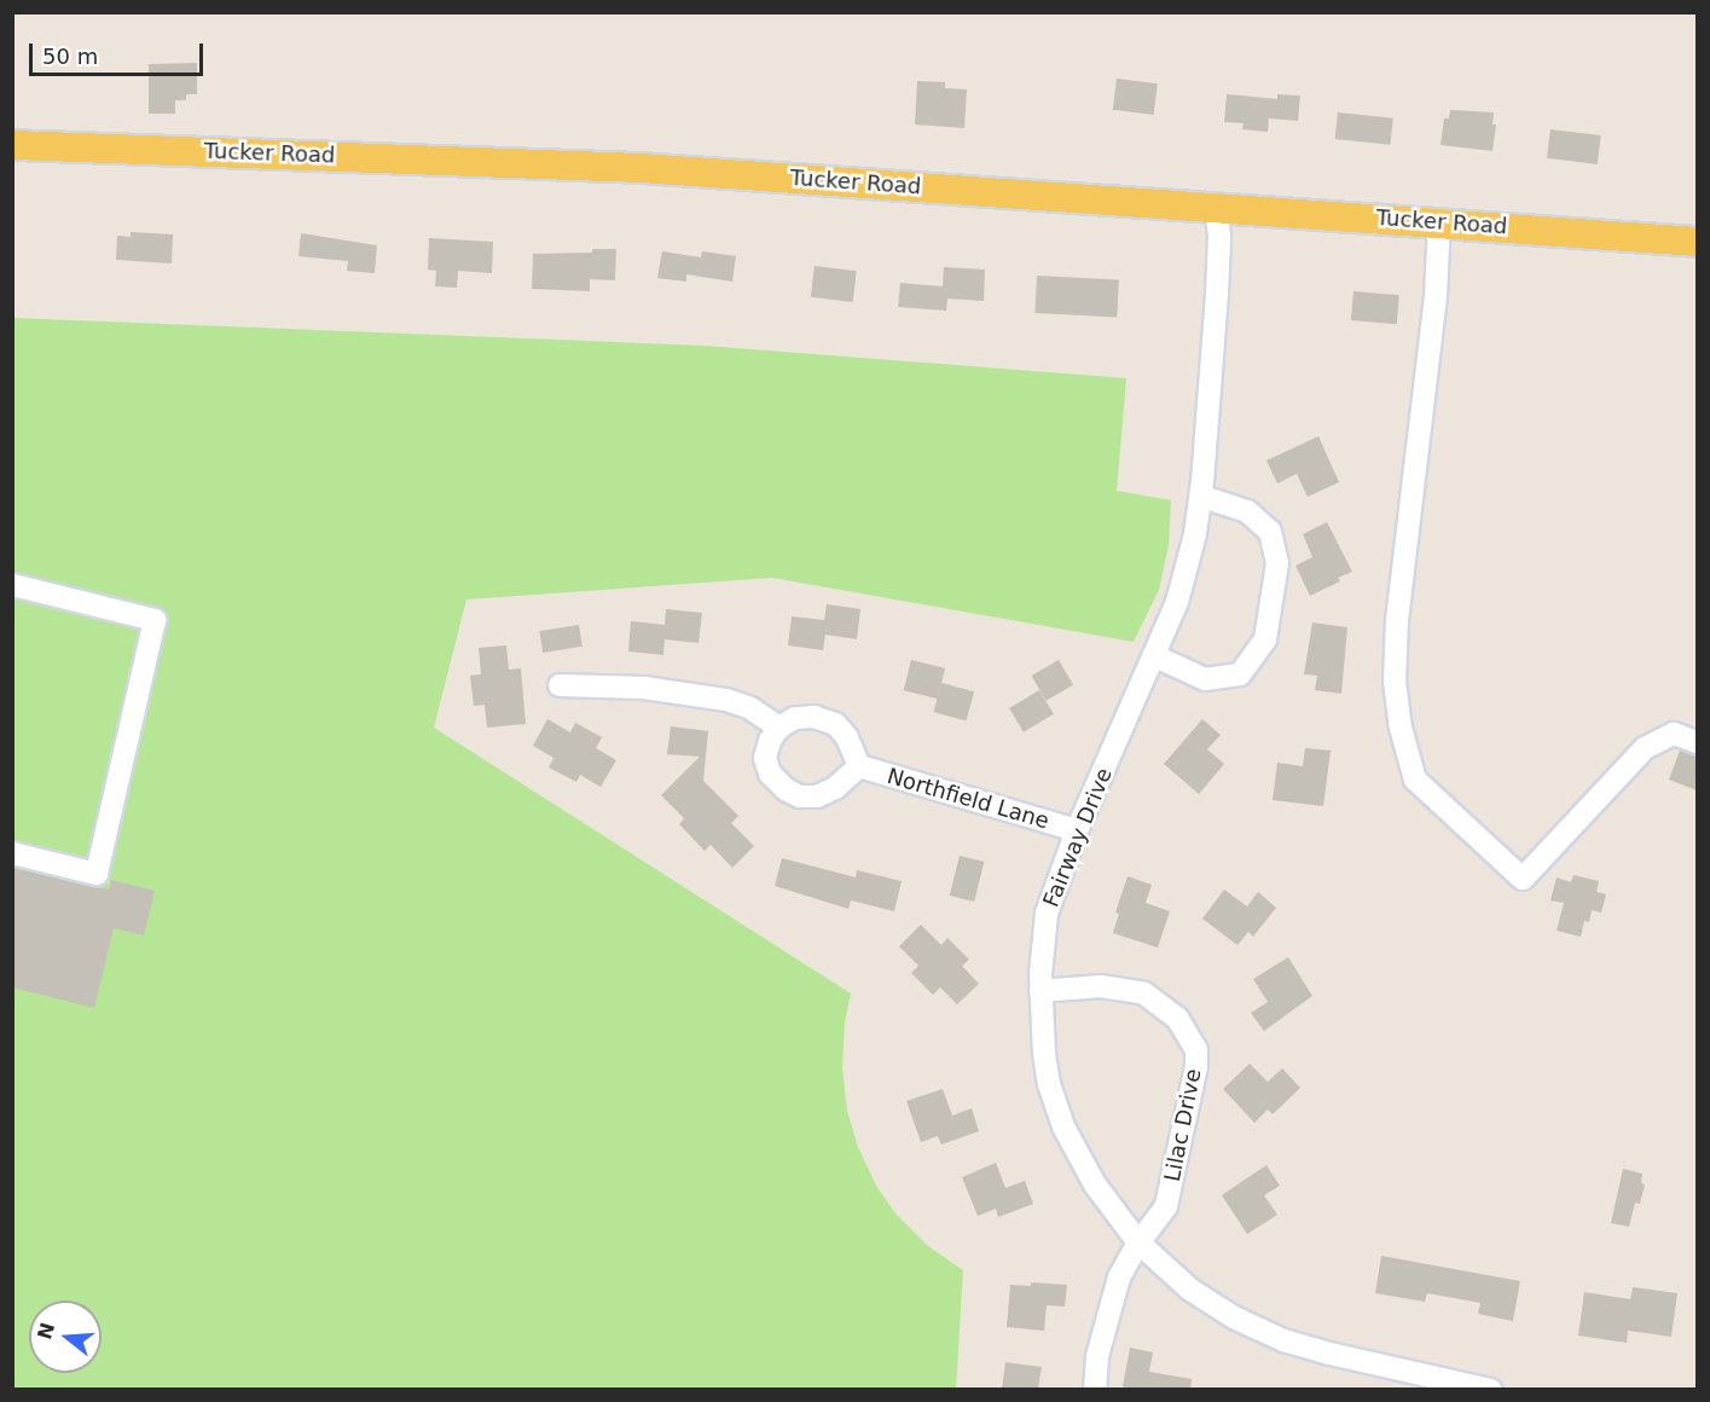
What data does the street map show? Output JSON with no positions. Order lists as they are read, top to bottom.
{
  "streets": {
    "main road": ["Tucker Road"],
    "street": ["Northfield Lane", "Fairway Drive", "Lilac Drive"]
  },
  "crossings": [
    ["Tucker Road", "Fairway Drive"],
    ["Northfield Lane", "Fairway Drive"],
    ["Fairway Drive", "Lilac Drive"]
  ],
  "scale_bar": "50 m",
  "north": "left"
}
